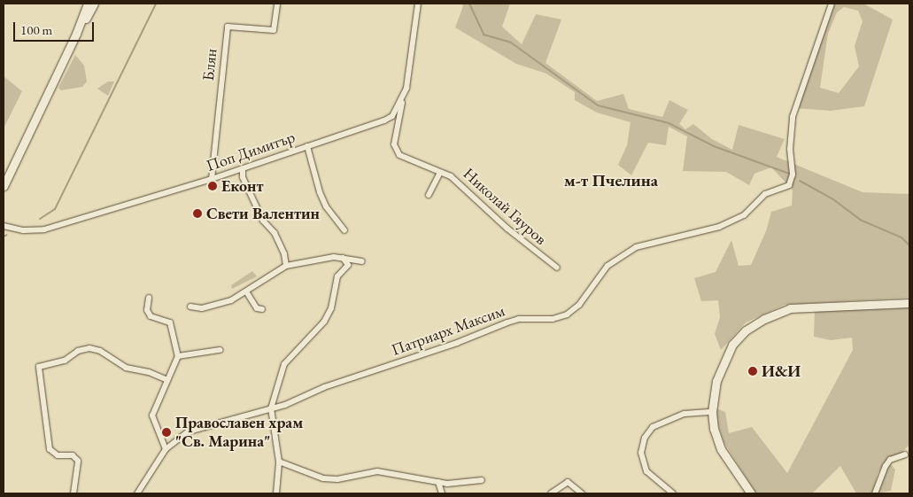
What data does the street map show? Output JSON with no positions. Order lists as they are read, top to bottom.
{
  "streets": {
    "street": [
      "Блян",
      "Поп Димитър",
      "Николай Гяуров",
      "Патриарх Максим"
    ]
  },
  "crossings": [
    ["Блян", "Поп Димитър"],
    ["Поп Димитър", "Николай Гяуров"]
  ],
  "districts": ["м-т Пчелина"],
  "places": [
    "Еконт",
    "Свети Валентин",
    "И&И",
    "Православен храм \"Св. Марина\""
  ],
  "scale_bar": "100 m"
}
